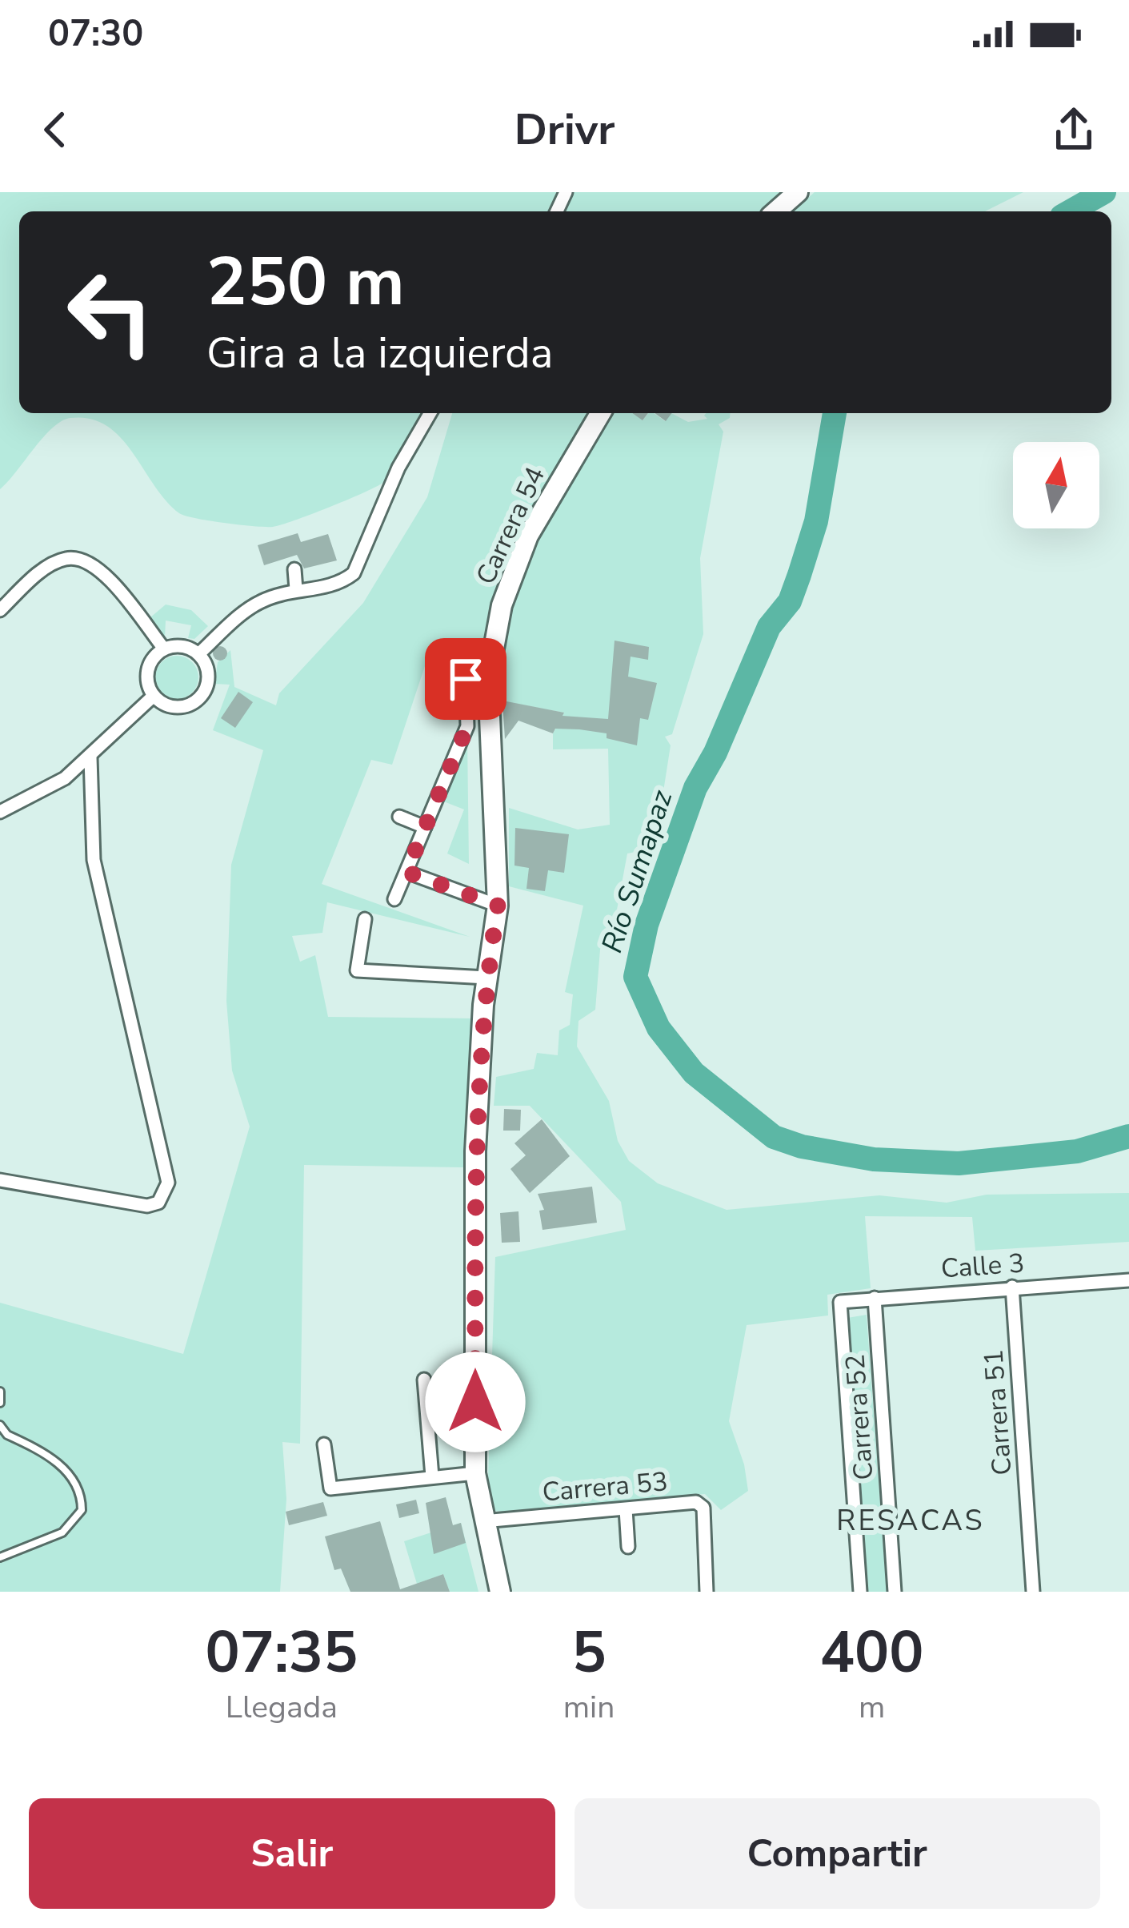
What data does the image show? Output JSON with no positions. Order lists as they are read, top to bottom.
{
  "streets": {
    "main road": ["Carrera 54"],
    "street": [
      "Calle 3",
      "Carrera 51",
      "Carrera 52",
      "Carrera 53"
    ]
  },
  "crossings": [
    ["Carrera 54", "Carrera 53"],
    ["Calle 3", "Carrera 51"],
    ["Calle 3", "Carrera 52"]
  ],
  "districts": ["RESACAS"],
  "water": ["Río Sumapaz"],
  "north": "top",
  "page": {
    "status": "07:30",
    "header": "Drivr",
    "turn": ["250 m", "Gira a la izquierda"],
    "eta": [
      "07:35",
      "Llegada",
      "5",
      "min",
      "400",
      "m"
    ],
    "buttons": ["Salir", "Compartir"]
  }
}
